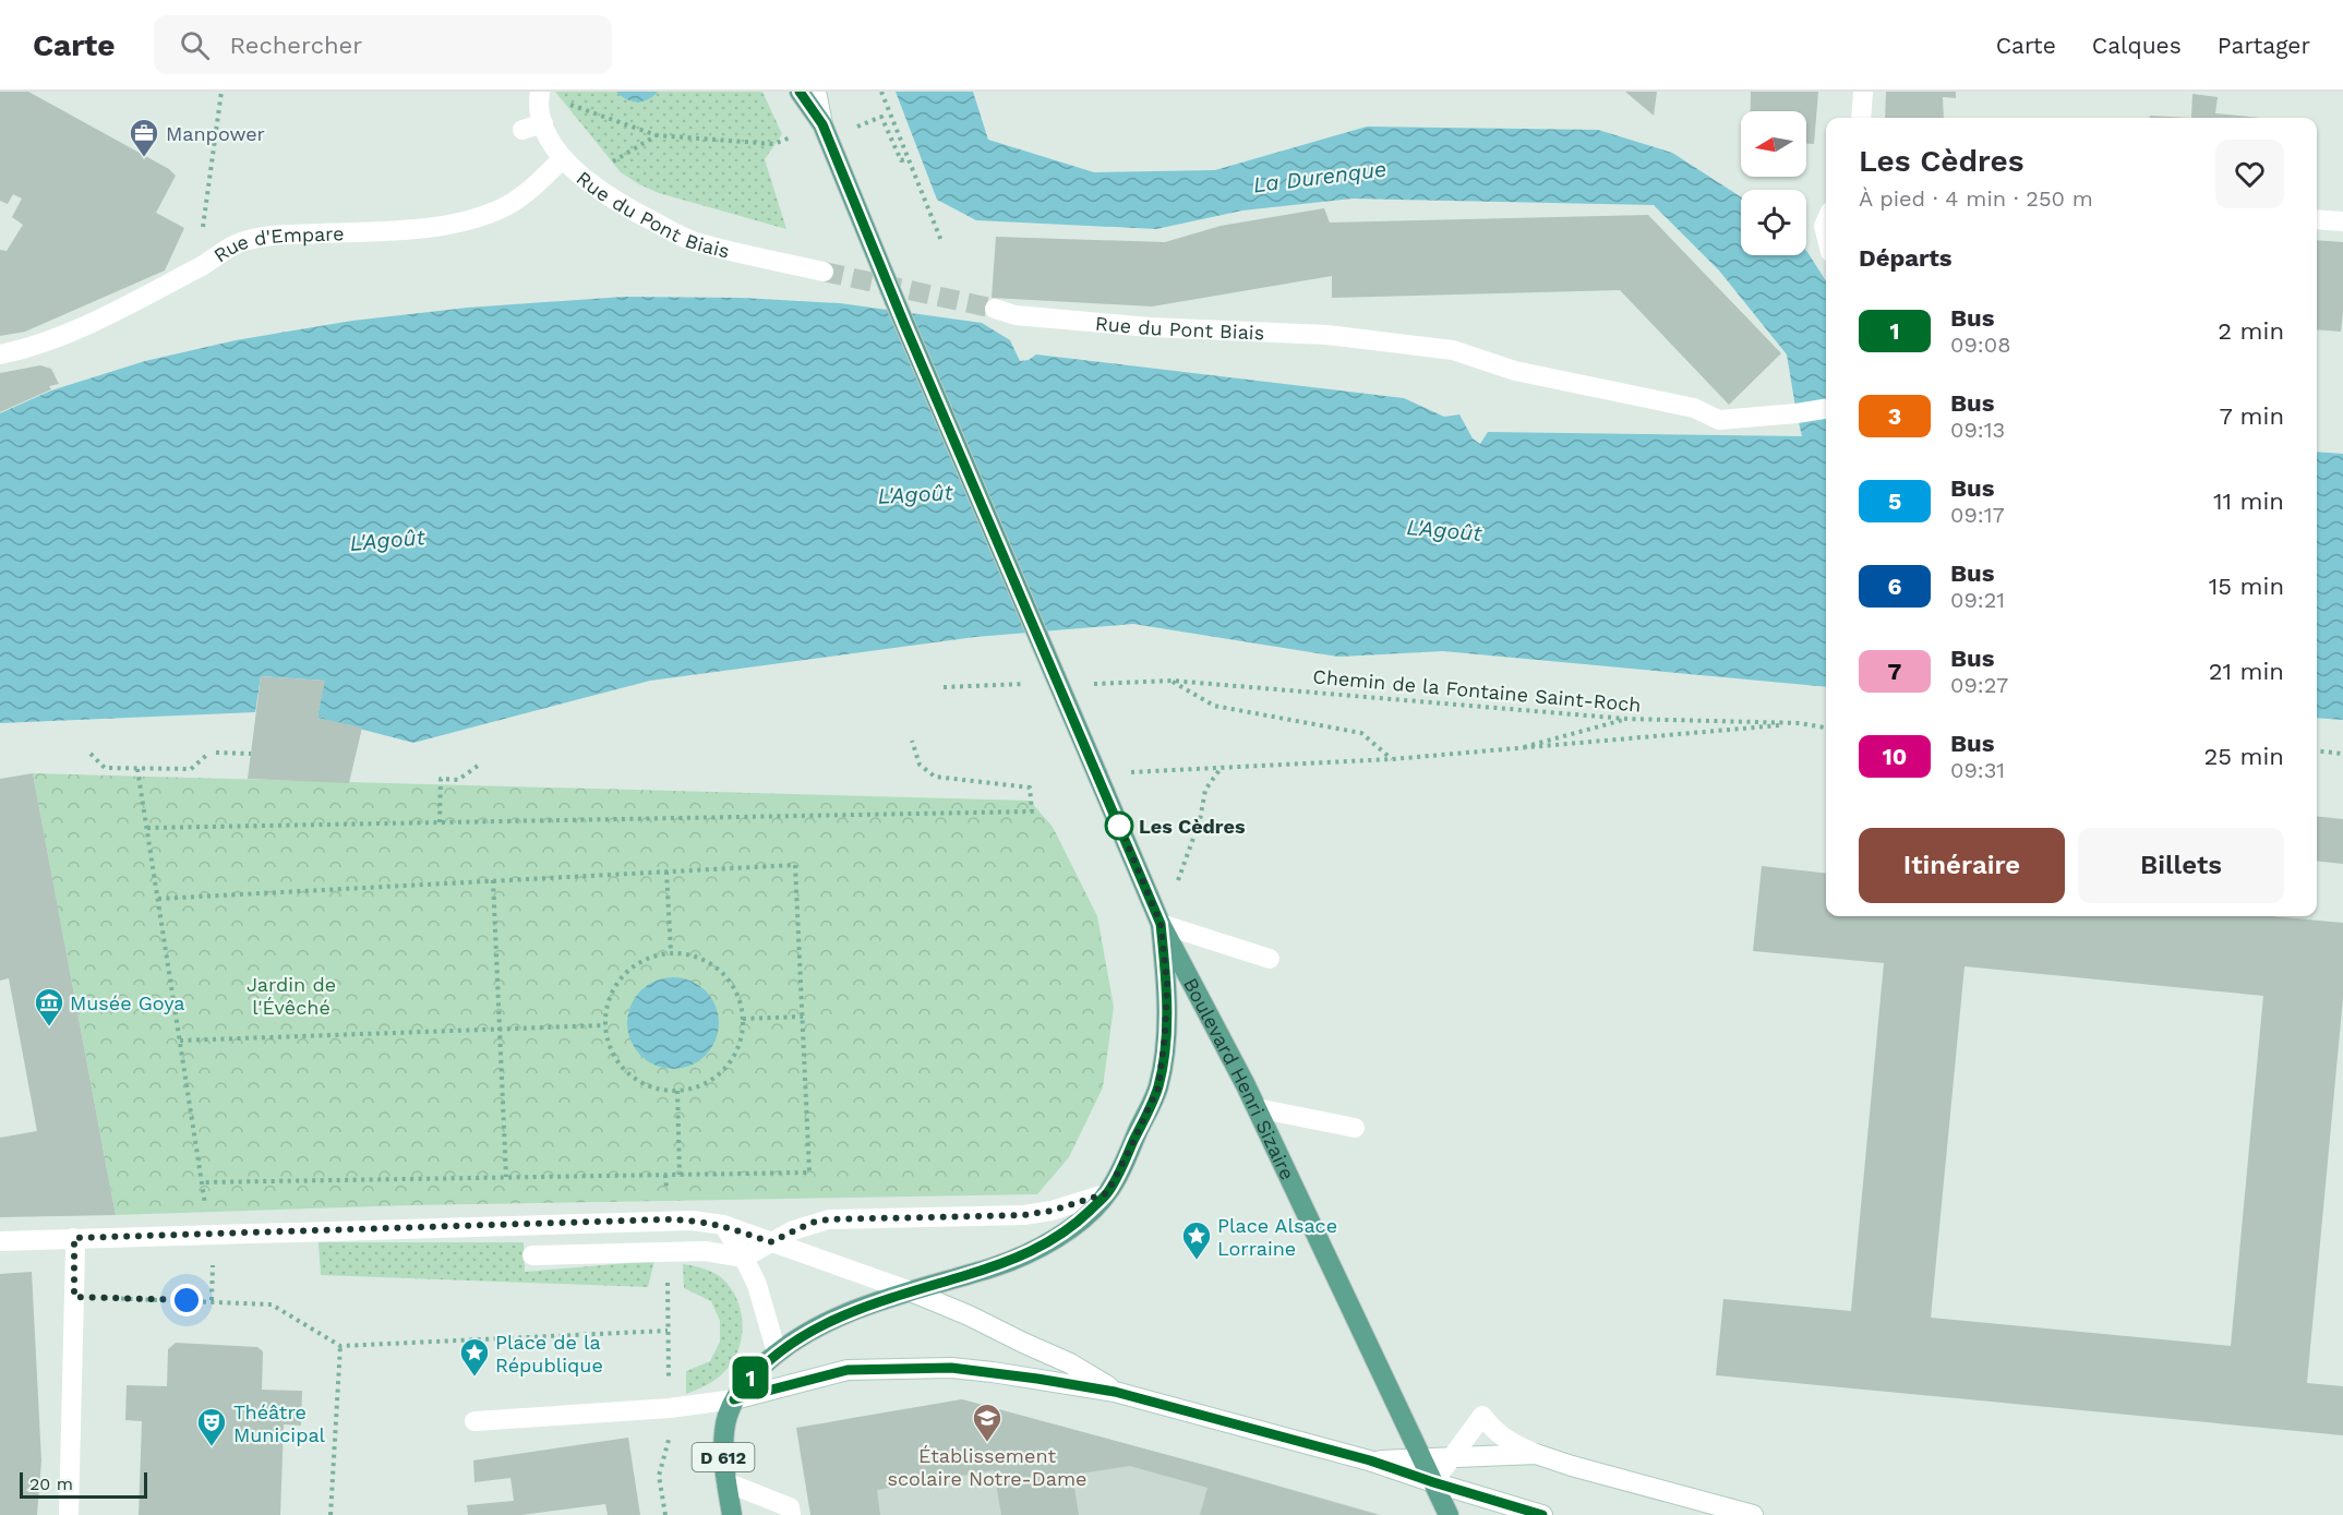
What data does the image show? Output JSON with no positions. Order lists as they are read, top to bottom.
{
  "streets": {
    "main road": ["Boulevard Henri Sizaire", "D 612"],
    "street": ["Rue du Pont Biais", "Rue d'Empare"],
    "path": ["Chemin de la Fontaine Saint-Roch"]
  },
  "crossings": [
    ["Rue du Pont Biais", "Rue d'Empare"],
    ["Boulevard Henri Sizaire", "D 612"]
  ],
  "water": ["La Durenque", "L'Agoût"],
  "parks": ["Jardin de l'Évêché"],
  "places": {
    "office": ["Manpower"],
    "other": ["Les Cèdres"],
    "museum": ["Musée Goya"],
    "place": ["Place Alsace Lorraine", "Place de la République"],
    "school or university": ["Établissement scolaire Notre-Dame"],
    "theatre": ["Théâtre Municipal"]
  },
  "lines": ["bus line 1"],
  "scale_bar": "20 m",
  "north": "left",
  "page": {
    "header": "Carte",
    "search": "Rechercher",
    "nav": ["Carte", "Calques", "Partager"],
    "on_map": "1",
    "heading": [
      ["Les Cèdres", "À pied · 4 min · 250 m"],
      "Départs"
    ],
    "list": [
      {
        "mark": "1",
        "name": "Bus",
        "note": "09:08",
        "value": "2 min"
      },
      {
        "mark": "3",
        "name": "Bus",
        "note": "09:13",
        "value": "7 min"
      },
      {
        "mark": "5",
        "name": "Bus",
        "note": "09:17",
        "value": "11 min"
      },
      {
        "mark": "6",
        "name": "Bus",
        "note": "09:21",
        "value": "15 min"
      },
      {
        "mark": "7",
        "name": "Bus",
        "note": "09:27",
        "value": "21 min"
      },
      {
        "mark": "10",
        "name": "Bus",
        "note": "09:31",
        "value": "25 min"
      }
    ],
    "buttons": ["Itinéraire", "Billets"],
    "scale": "20 m"
  }
}
